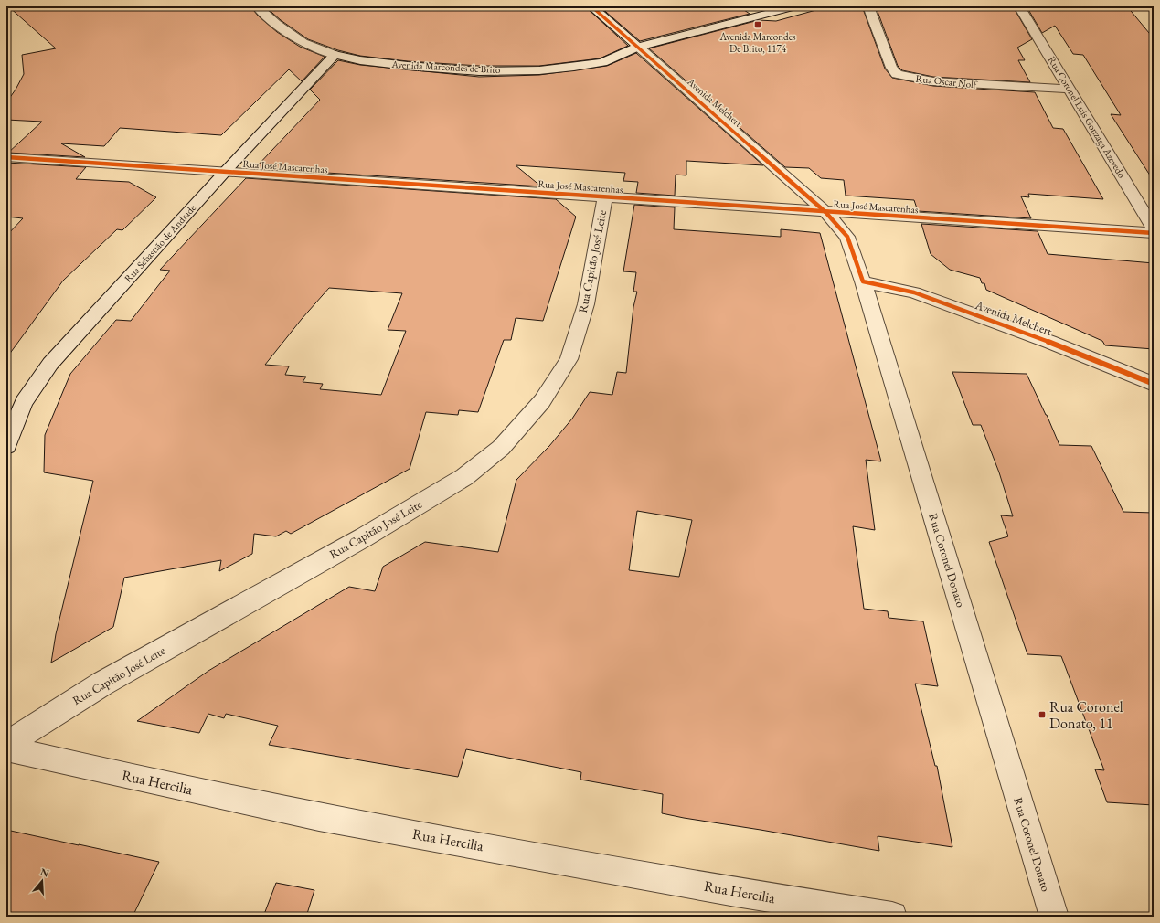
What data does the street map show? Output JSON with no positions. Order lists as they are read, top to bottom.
{
  "streets": {
    "street": [
      "Avenida Marcondes de Brito",
      "Rua Oscar Nolf",
      "Avenida Melchert",
      "Rua Coronel Luis Gonzaga Azevedo",
      "Rua José Mascarenhas",
      "Rua Sebastião de Andrade",
      "Rua Capitão José Leite",
      "Rua Coronel Donato",
      "Rua Hercilia"
    ]
  },
  "crossings": [
    ["Avenida Marcondes de Brito", "Avenida Melchert"],
    ["Avenida Marcondes de Brito", "Rua Sebastião de Andrade"],
    ["Rua Oscar Nolf", "Rua Coronel Luis Gonzaga Azevedo"],
    ["Avenida Melchert", "Rua José Mascarenhas"],
    ["Avenida Melchert", "Rua Coronel Donato"],
    ["Rua José Mascarenhas", "Rua Sebastião de Andrade"],
    ["Rua José Mascarenhas", "Rua Capitão José Leite"],
    ["Rua José Mascarenhas", "Rua Coronel Donato"]
  ],
  "places": {
    "transit": ["Avenida Marcondes De Brito, 1174", "Rua Coronel Donato, 11"]
  },
  "north": "top"
}
